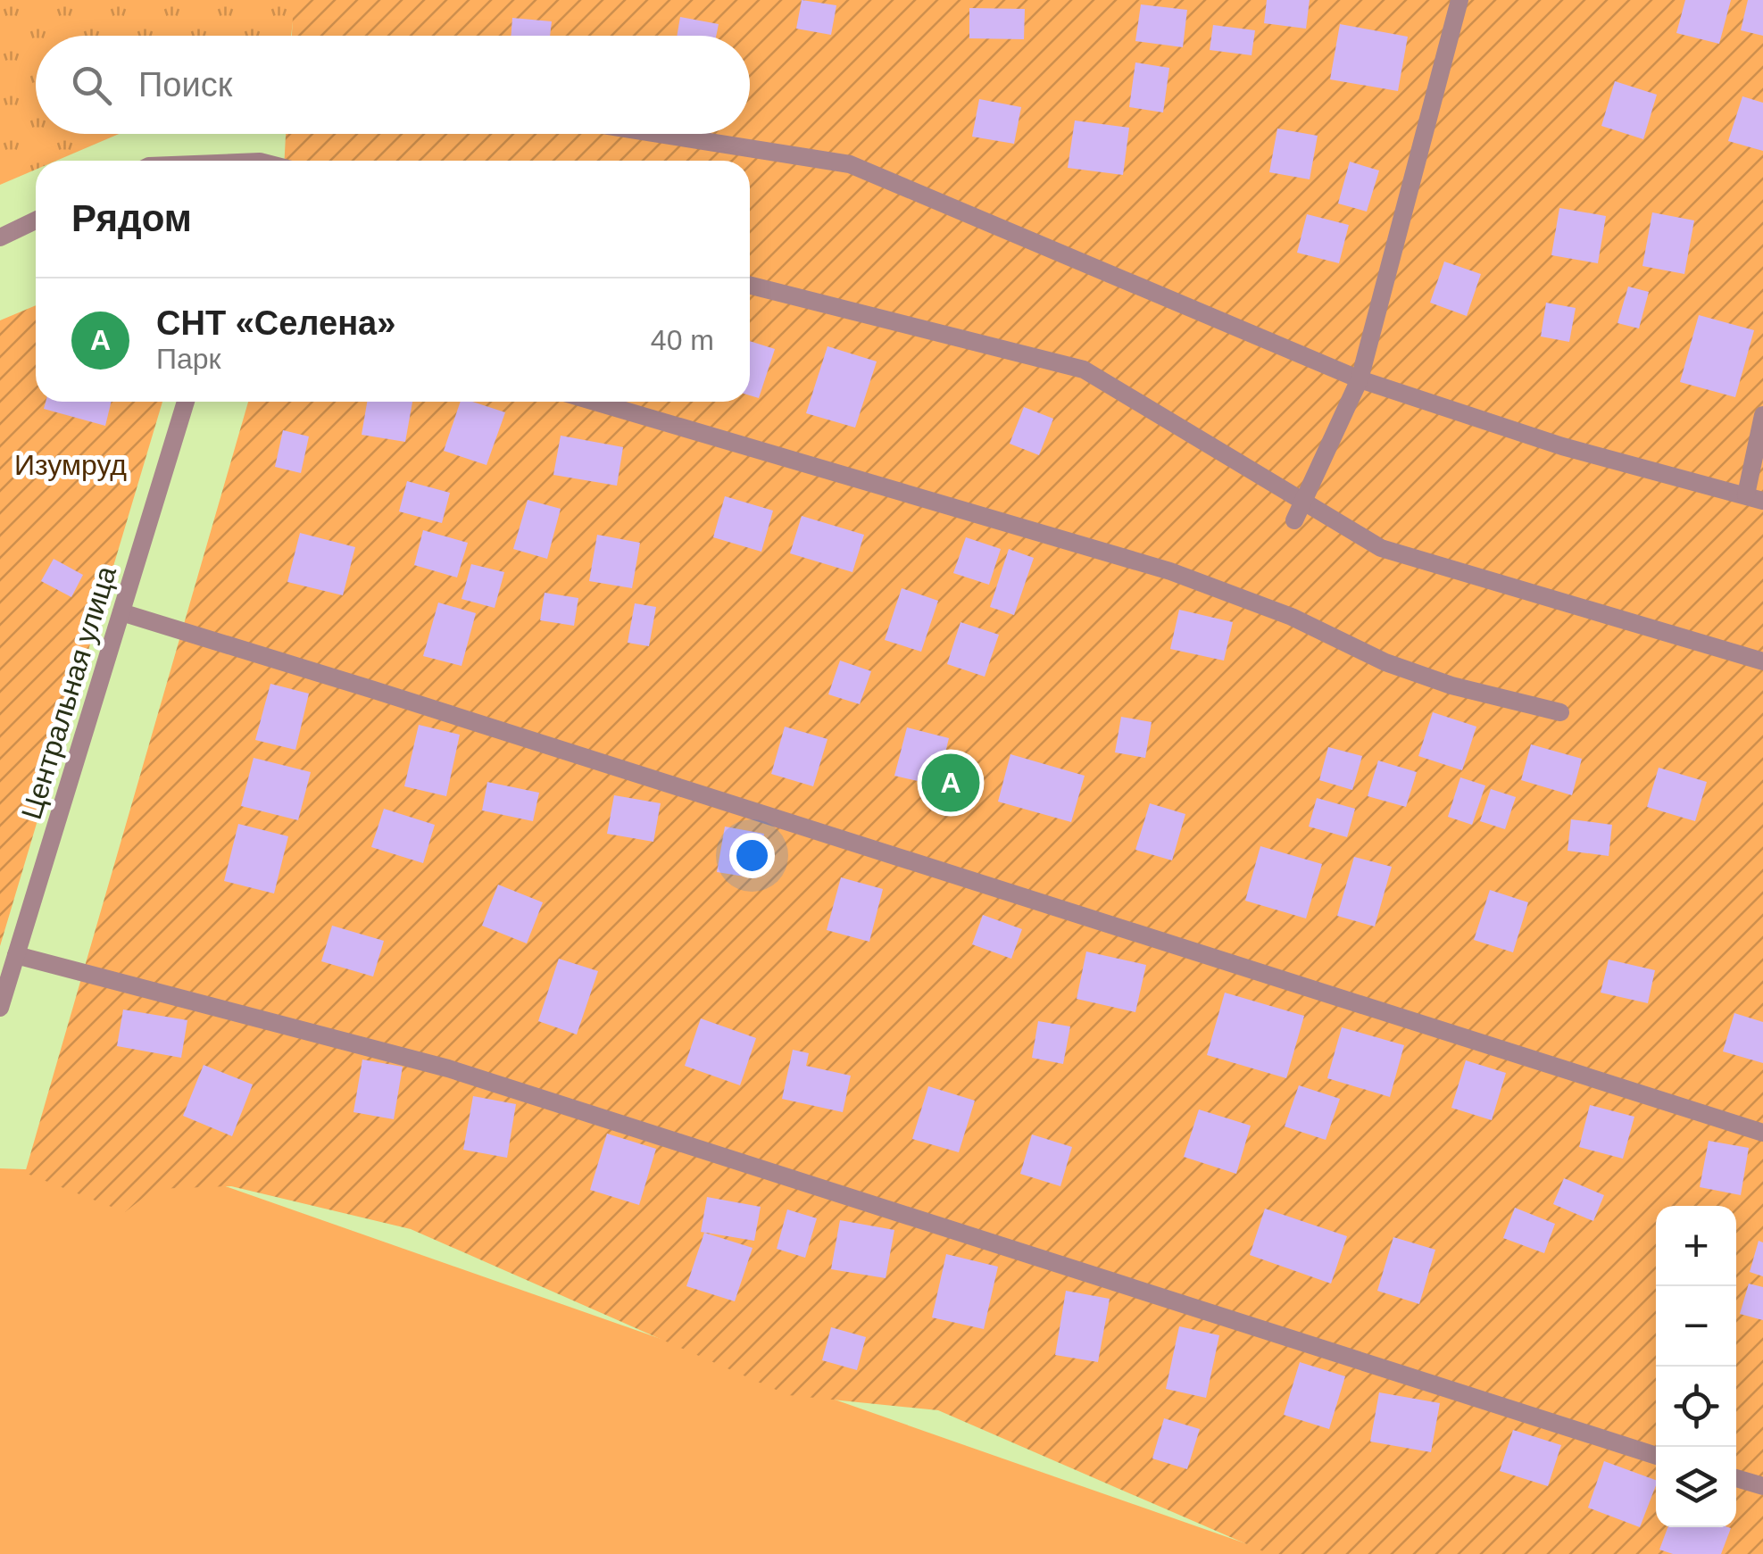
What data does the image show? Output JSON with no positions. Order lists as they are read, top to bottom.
{
  "streets": {
    "street": ["Центральная улица"]
  },
  "parks": ["Изумруд"],
  "page": {
    "search": "Поиск",
    "heading": "Рядом",
    "list": [
      {
        "mark": "A",
        "name": "СНТ «Селена»",
        "note": "Парк",
        "value": "40 m"
      }
    ],
    "pins": "A",
    "map_buttons": ["+", "−"]
  }
}
